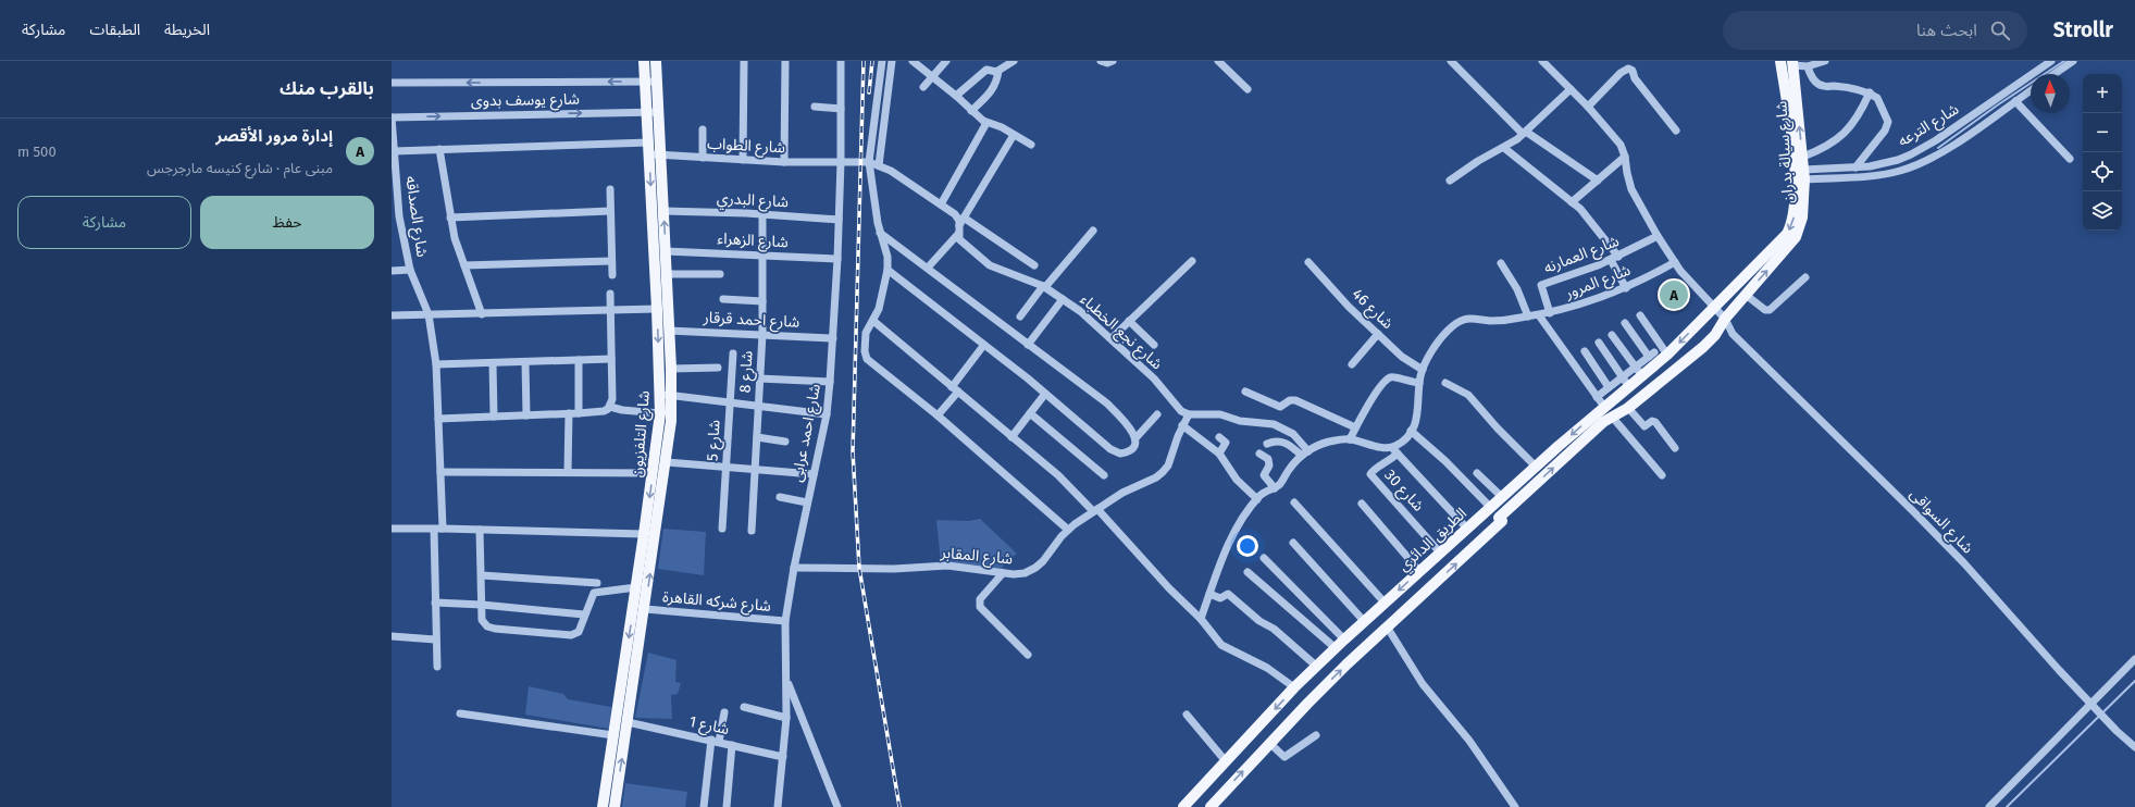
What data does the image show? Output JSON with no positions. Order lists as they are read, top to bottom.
{
  "streets": {
    "main road": ["شارع سيالة بدران", "شارع التلفزيون", "الطريق الدائري"],
    "street": [
      "شارع يوسف بدوى",
      "شارع الترعه",
      "شارع الطواب",
      "شارع البدري",
      "شارع الصداقه",
      "شارع الزهراء",
      "شارع العمارنه",
      "شارع المرور",
      "شارع 46",
      "شارع احمد قرقار",
      "شارع نجع الخطباء",
      "شارع 8",
      "شارع احمد عرابى",
      "شارع 5",
      "شارع 30",
      "شارع السواقى",
      "شارع المقابر",
      "شارع شركه القاهرة",
      "شارع 1"
    ]
  },
  "crossings": [
    ["شارع يوسف بدوى", "شارع الصداقه"],
    ["شارع يوسف بدوى", "شارع التلفزيون"],
    ["شارع الترعه", "شارع سيالة بدران"],
    ["شارع الطواب", "شارع احمد عرابى"],
    ["شارع الطواب", "شارع التلفزيون"],
    ["شارع سيالة بدران", "شارع السواقى"],
    ["شارع سيالة بدران", "الطريق الدائري"],
    ["شارع البدري", "شارع 8"],
    ["شارع البدري", "شارع احمد عرابى"],
    ["شارع البدري", "شارع التلفزيون"],
    ["شارع الزهراء", "شارع 8"],
    ["شارع الزهراء", "شارع احمد عرابى"],
    ["شارع الزهراء", "شارع التلفزيون"],
    ["شارع العمارنه", "شارع المرور"],
    ["شارع العمارنه", "شارع السواقى"],
    ["شارع المرور", "شارع 46"],
    ["شارع المرور", "شارع السواقى"],
    ["شارع احمد قرقار", "شارع 8"],
    ["شارع احمد قرقار", "شارع احمد عرابى"],
    ["شارع احمد قرقار", "شارع التلفزيون"],
    ["شارع نجع الخطباء", "شارع المقابر"],
    ["شارع احمد عرابى", "شارع المقابر"],
    ["شارع احمد عرابى", "شارع شركه القاهرة"],
    ["شارع احمد عرابى", "شارع 1"],
    ["شارع التلفزيون", "شارع شركه القاهرة"],
    ["شارع التلفزيون", "شارع 1"],
    ["شارع 30", "الطريق الدائري"],
    ["شارع السواقى", "الطريق الدائري"]
  ],
  "north": "top",
  "page": {
    "header": "Strollr",
    "search": "ابحث هنا",
    "nav": ["الخريطة", "الطبقات", "مشاركة"],
    "heading": "بالقرب منك",
    "map_buttons": ["+", "−"],
    "list": [
      {
        "mark": "A",
        "name": "إدارة مرور الأقصر",
        "note": "مبنى عام · شارع كنيسه مارجرجس",
        "value": "500 m"
      }
    ],
    "buttons": ["حفظ", "مشاركة"],
    "pins": "A"
  }
}
